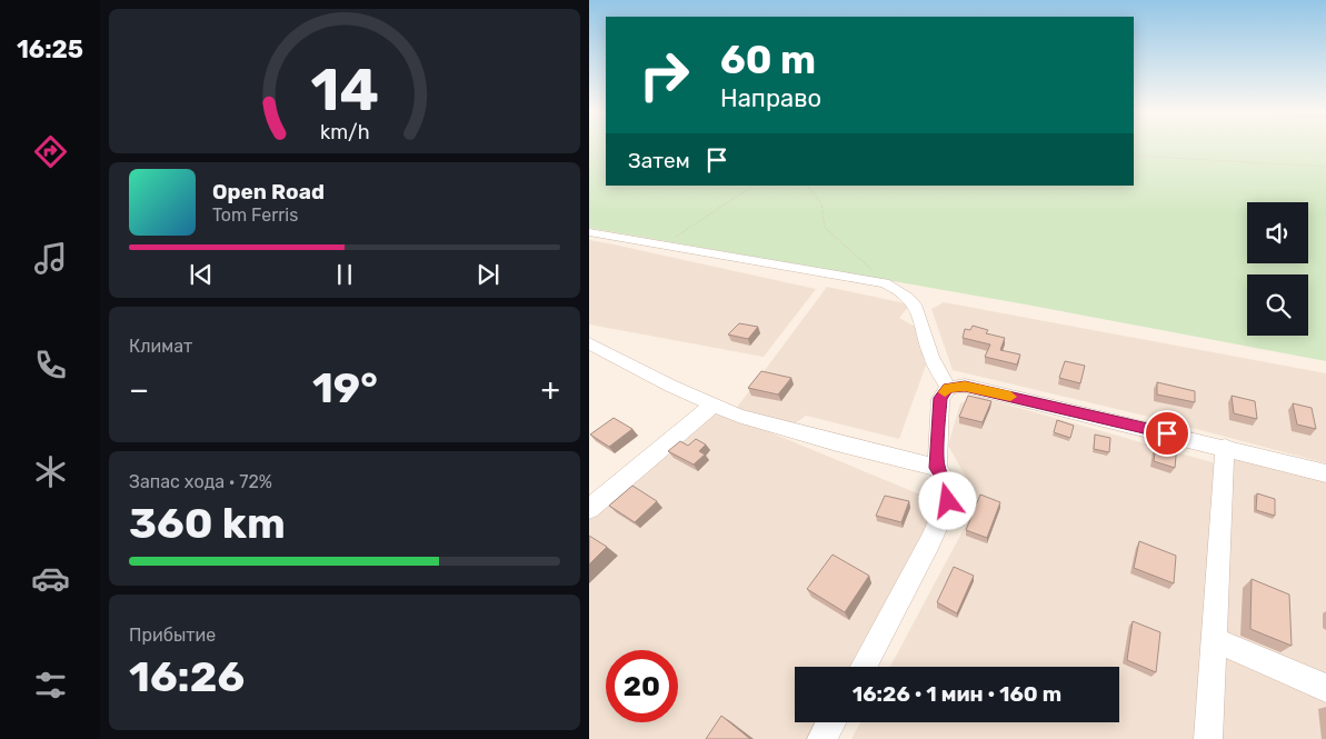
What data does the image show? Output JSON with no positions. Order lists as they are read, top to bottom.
{
  "page": {
    "tabs": "16:25",
    "turn": ["60 m", "Направо"],
    "then": "Затем",
    "song": ["Open Road", "Tom Ferris"],
    "tile": [
      "Климат",
      ["Запас хода · 72%", "360 km"],
      ["Прибытие", "16:26"]
    ],
    "heat": ["−", "19°", "+"],
    "limit": "20",
    "trip": "16:26 · 1 мин · 160 m",
    "gauge": ["14", "km/h"]
  }
}
